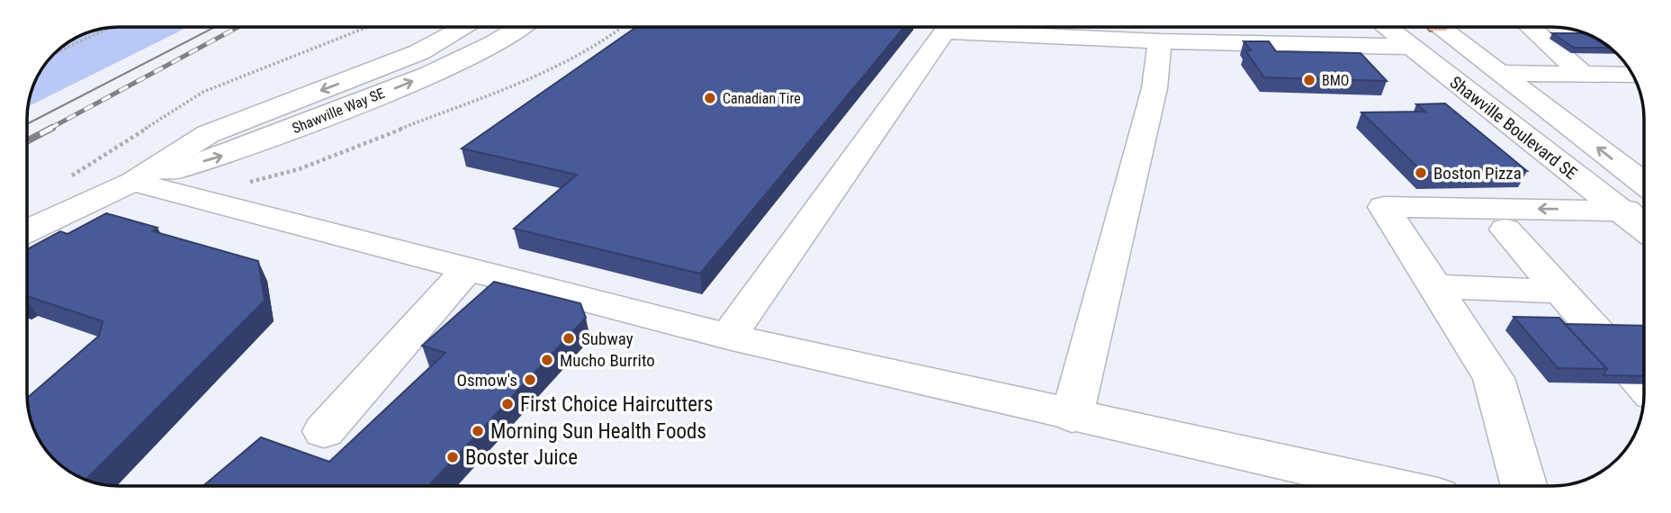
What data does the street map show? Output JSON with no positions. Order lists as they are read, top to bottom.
{
  "streets": {
    "street": ["Shawville Way SE", "Shawville Boulevard SE"]
  },
  "places": [
    "BMO",
    "Canadian Tire",
    "Boston Pizza",
    "Subway",
    "Mucho Burrito",
    "Osmow's",
    "First Choice Haircutters",
    "Morning Sun Health Foods",
    "Booster Juice"
  ]
}
